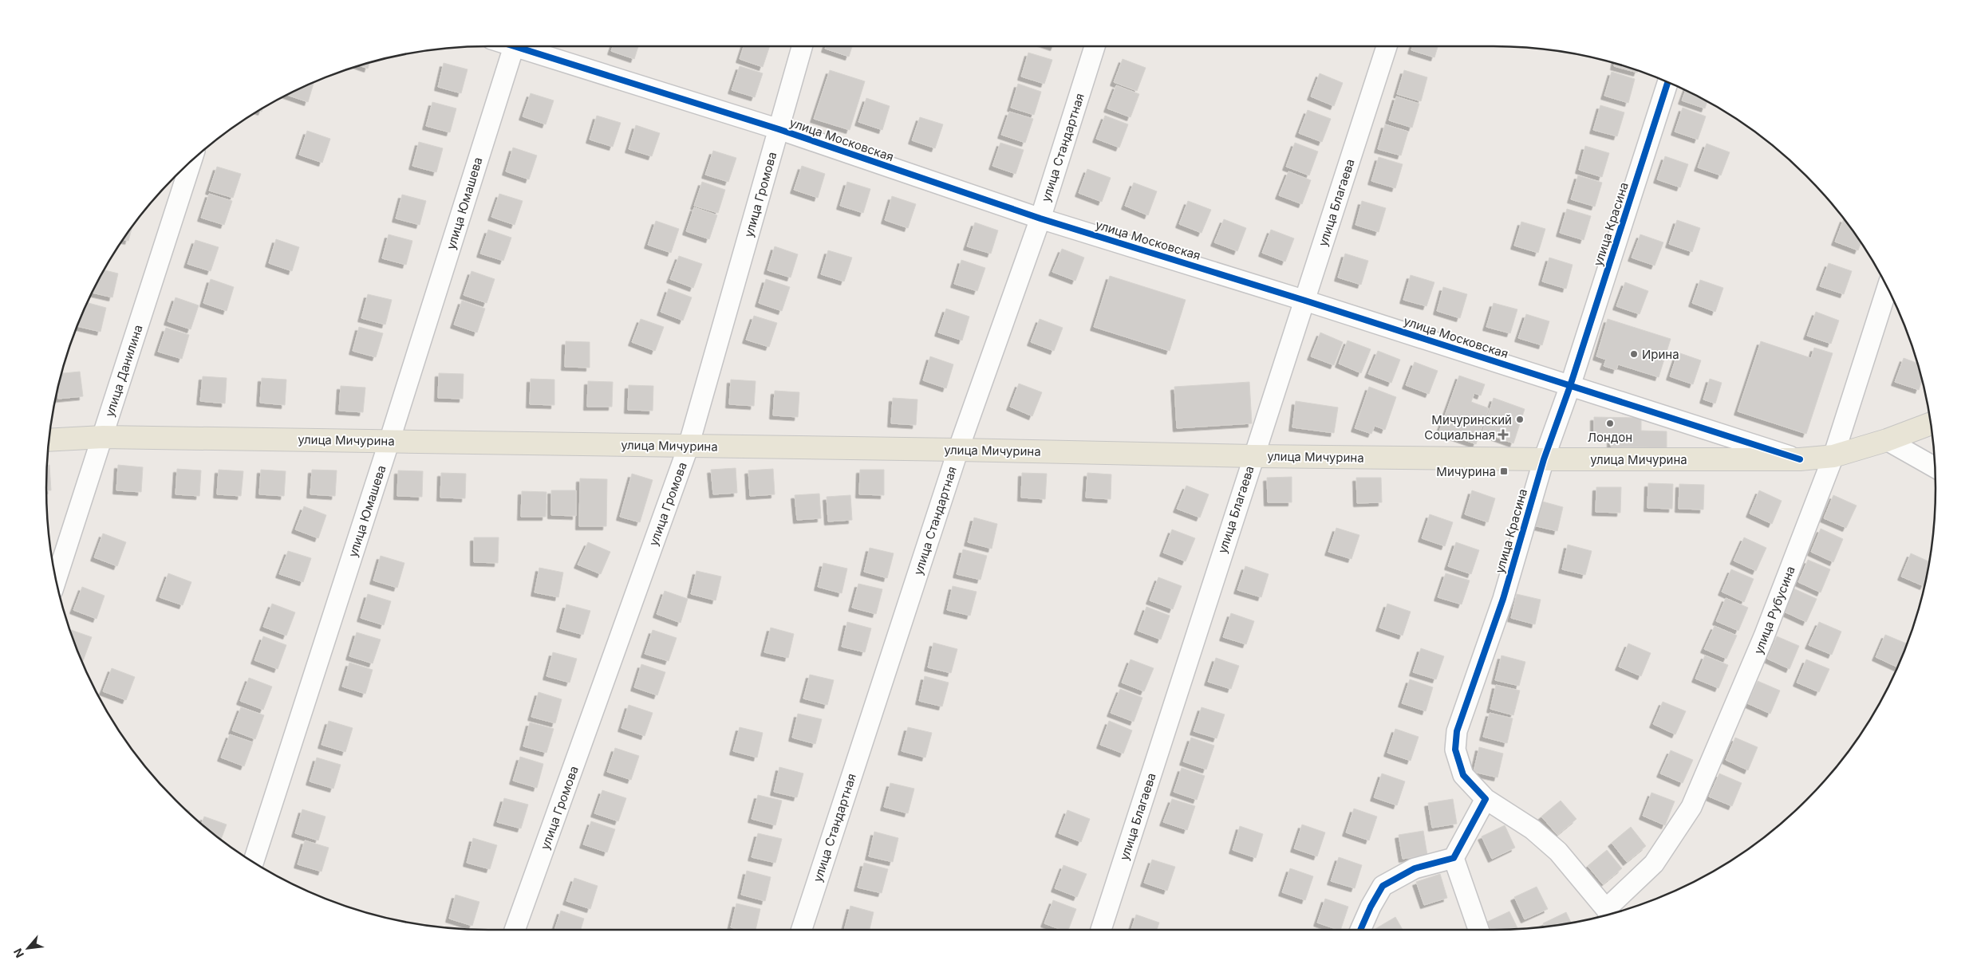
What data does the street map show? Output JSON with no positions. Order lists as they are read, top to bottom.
{
  "streets": {
    "main road": ["улица Мичурина"],
    "street": [
      "улица Московская",
      "улица Стандартная",
      "улица Громова",
      "улица Благаева",
      "улица Юмашева",
      "улица Красина",
      "улица Данилина",
      "улица Рубусина"
    ]
  },
  "crossings": [
    ["улица Московская", "улица Стандартная"],
    ["улица Московская", "улица Громова"],
    ["улица Московская", "улица Благаева"],
    ["улица Московская", "улица Красина"],
    ["улица Московская", "улица Мичурина"],
    ["улица Стандартная", "улица Мичурина"],
    ["улица Громова", "улица Мичурина"],
    ["улица Благаева", "улица Мичурина"],
    ["улица Юмашева", "улица Мичурина"],
    ["улица Красина", "улица Мичурина"],
    ["улица Красина", "улица Рубусина"],
    ["улица Данилина", "улица Мичурина"],
    ["улица Мичурина", "улица Рубусина"]
  ],
  "places": {
    "other": ["Ирина", "Мичуринский", "Лондон"],
    "health": ["Социальная"],
    "transit": ["Мичурина"]
  },
  "north": "bottom left"
}
